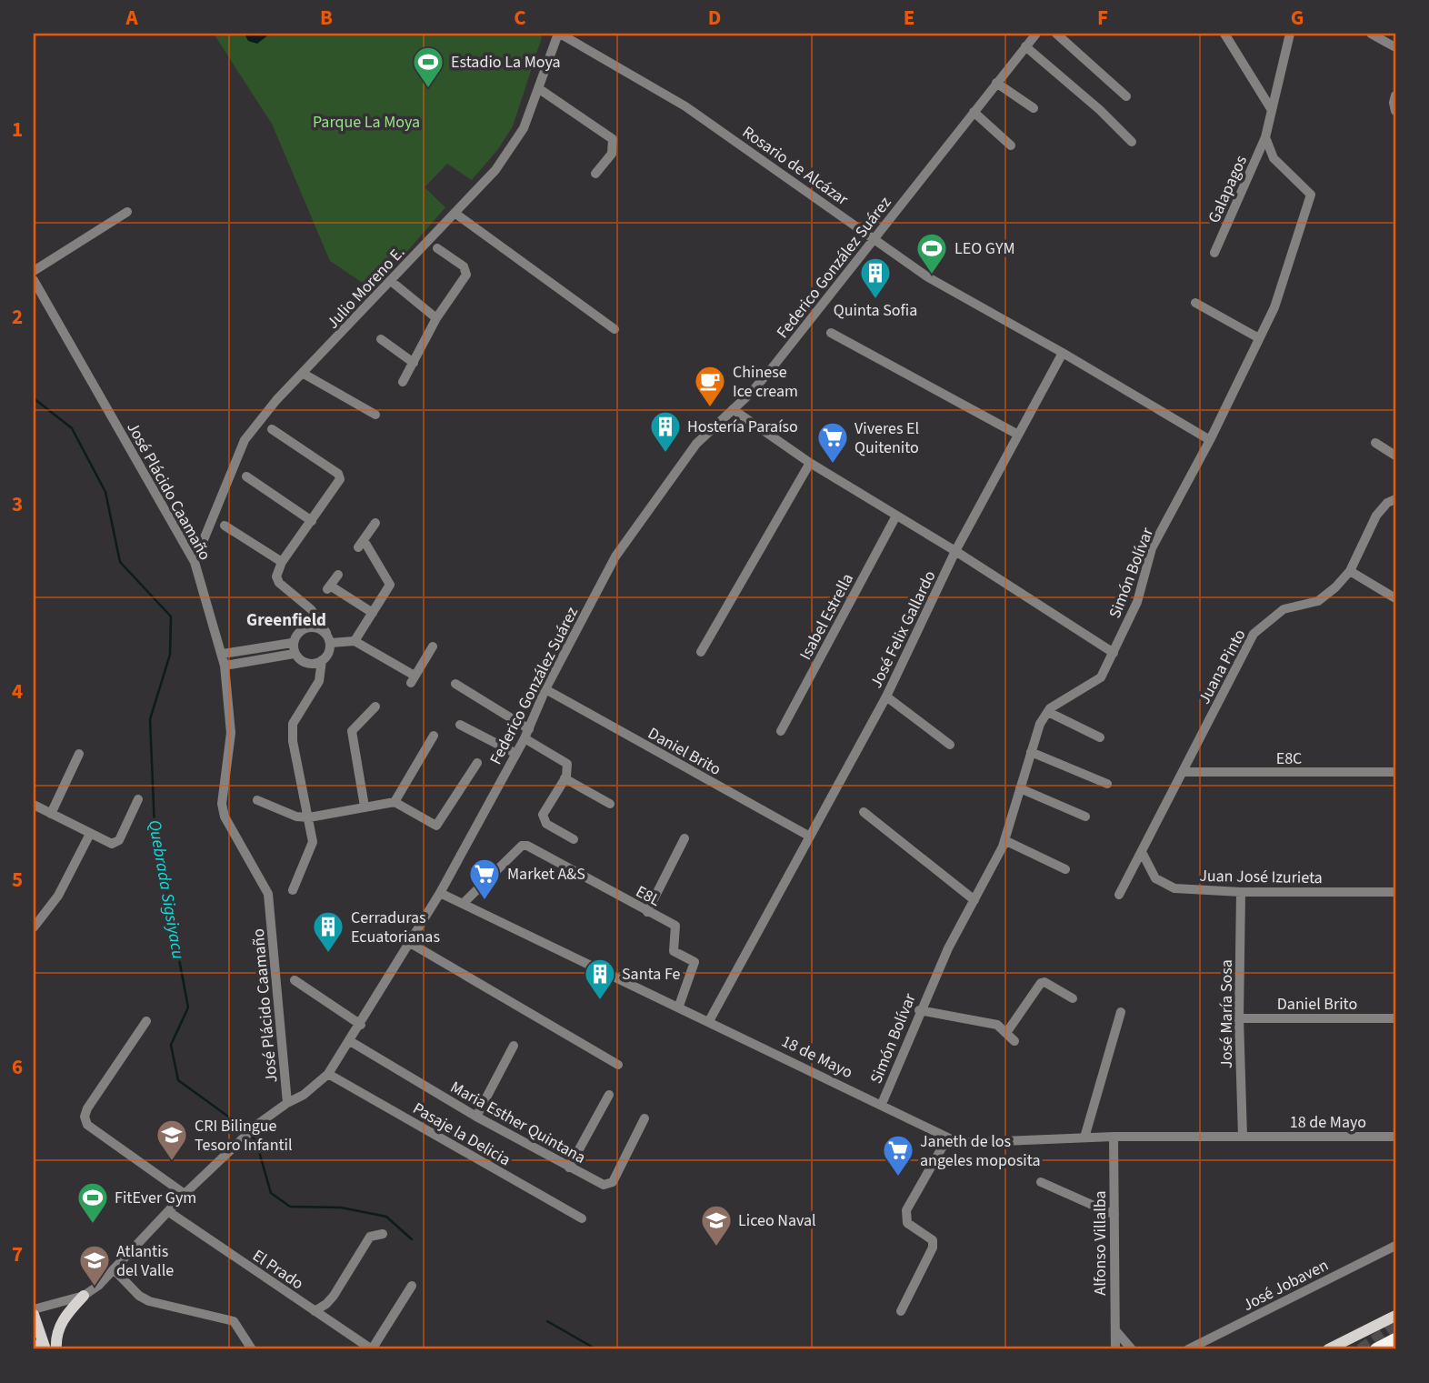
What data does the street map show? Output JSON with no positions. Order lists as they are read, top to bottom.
{
  "streets": {
    "street": [
      "Rosario de Alcázar",
      "Galapagos",
      "Federico González Suárez",
      "Julio Moreno E.",
      "José Plácido Caamaño",
      "Simón Bolívar",
      "Isabel Estrella",
      "José Felix Gallardo",
      "Juana Pinto",
      "Daniel Brito",
      "E8C",
      "Juan José Izurieta",
      "E8L",
      "José María Sosa",
      "18 de Mayo",
      "Maria Esther Quintana",
      "Pasaje la Delicia",
      "Alfonso Villalba",
      "El Prado",
      "José Jobaven"
    ]
  },
  "crossings": [
    ["Rosario de Alcázar", "Federico González Suárez"],
    ["Rosario de Alcázar", "Julio Moreno E."],
    ["Rosario de Alcázar", "Simón Bolívar"],
    ["Rosario de Alcázar", "José Felix Gallardo"],
    ["Galapagos", "Simón Bolívar"],
    ["Federico González Suárez", "José Plácido Caamaño"],
    ["Federico González Suárez", "Daniel Brito"],
    ["Federico González Suárez", "18 de Mayo"],
    ["Federico González Suárez", "Maria Esther Quintana"],
    ["Federico González Suárez", "Pasaje la Delicia"],
    ["Federico González Suárez", "El Prado"],
    ["Julio Moreno E.", "José Plácido Caamaño"],
    ["Simón Bolívar", "18 de Mayo"],
    ["José Felix Gallardo", "Daniel Brito"],
    ["José Felix Gallardo", "18 de Mayo"],
    ["Juana Pinto", "E8C"],
    ["Juana Pinto", "Juan José Izurieta"],
    ["Daniel Brito", "José María Sosa"],
    ["Juan José Izurieta", "José María Sosa"],
    ["E8L", "18 de Mayo"],
    ["José María Sosa", "18 de Mayo"],
    ["18 de Mayo", "Alfonso Villalba"]
  ],
  "districts": ["Greenfield"],
  "water": ["Quebrada Sigsiyacu"],
  "parks": ["Parque La Moya"],
  "places": {
    "sports": ["Estadio La Moya", "LEO GYM", "FitEver Gym"],
    "building": [
      "Quinta Sofia",
      "Hostería Paraíso",
      "Cerraduras Ecuatorianas",
      "Santa Fe"
    ],
    "cafe": ["Chinese Ice cream"],
    "supermarket": ["Viveres El Quitenito", "Market A&S", "Janeth de los angeles moposita"],
    "school or university": ["CRI Bilingue Tesoro Infantil", "Liceo Naval", "Atlantis del Valle"]
  },
  "grid": {
    "columns": [
      "A",
      "B",
      "C",
      "D",
      "E",
      "F",
      "G"
    ],
    "rows": [
      "1",
      "2",
      "3",
      "4",
      "5",
      "6",
      "7"
    ]
  }
}
